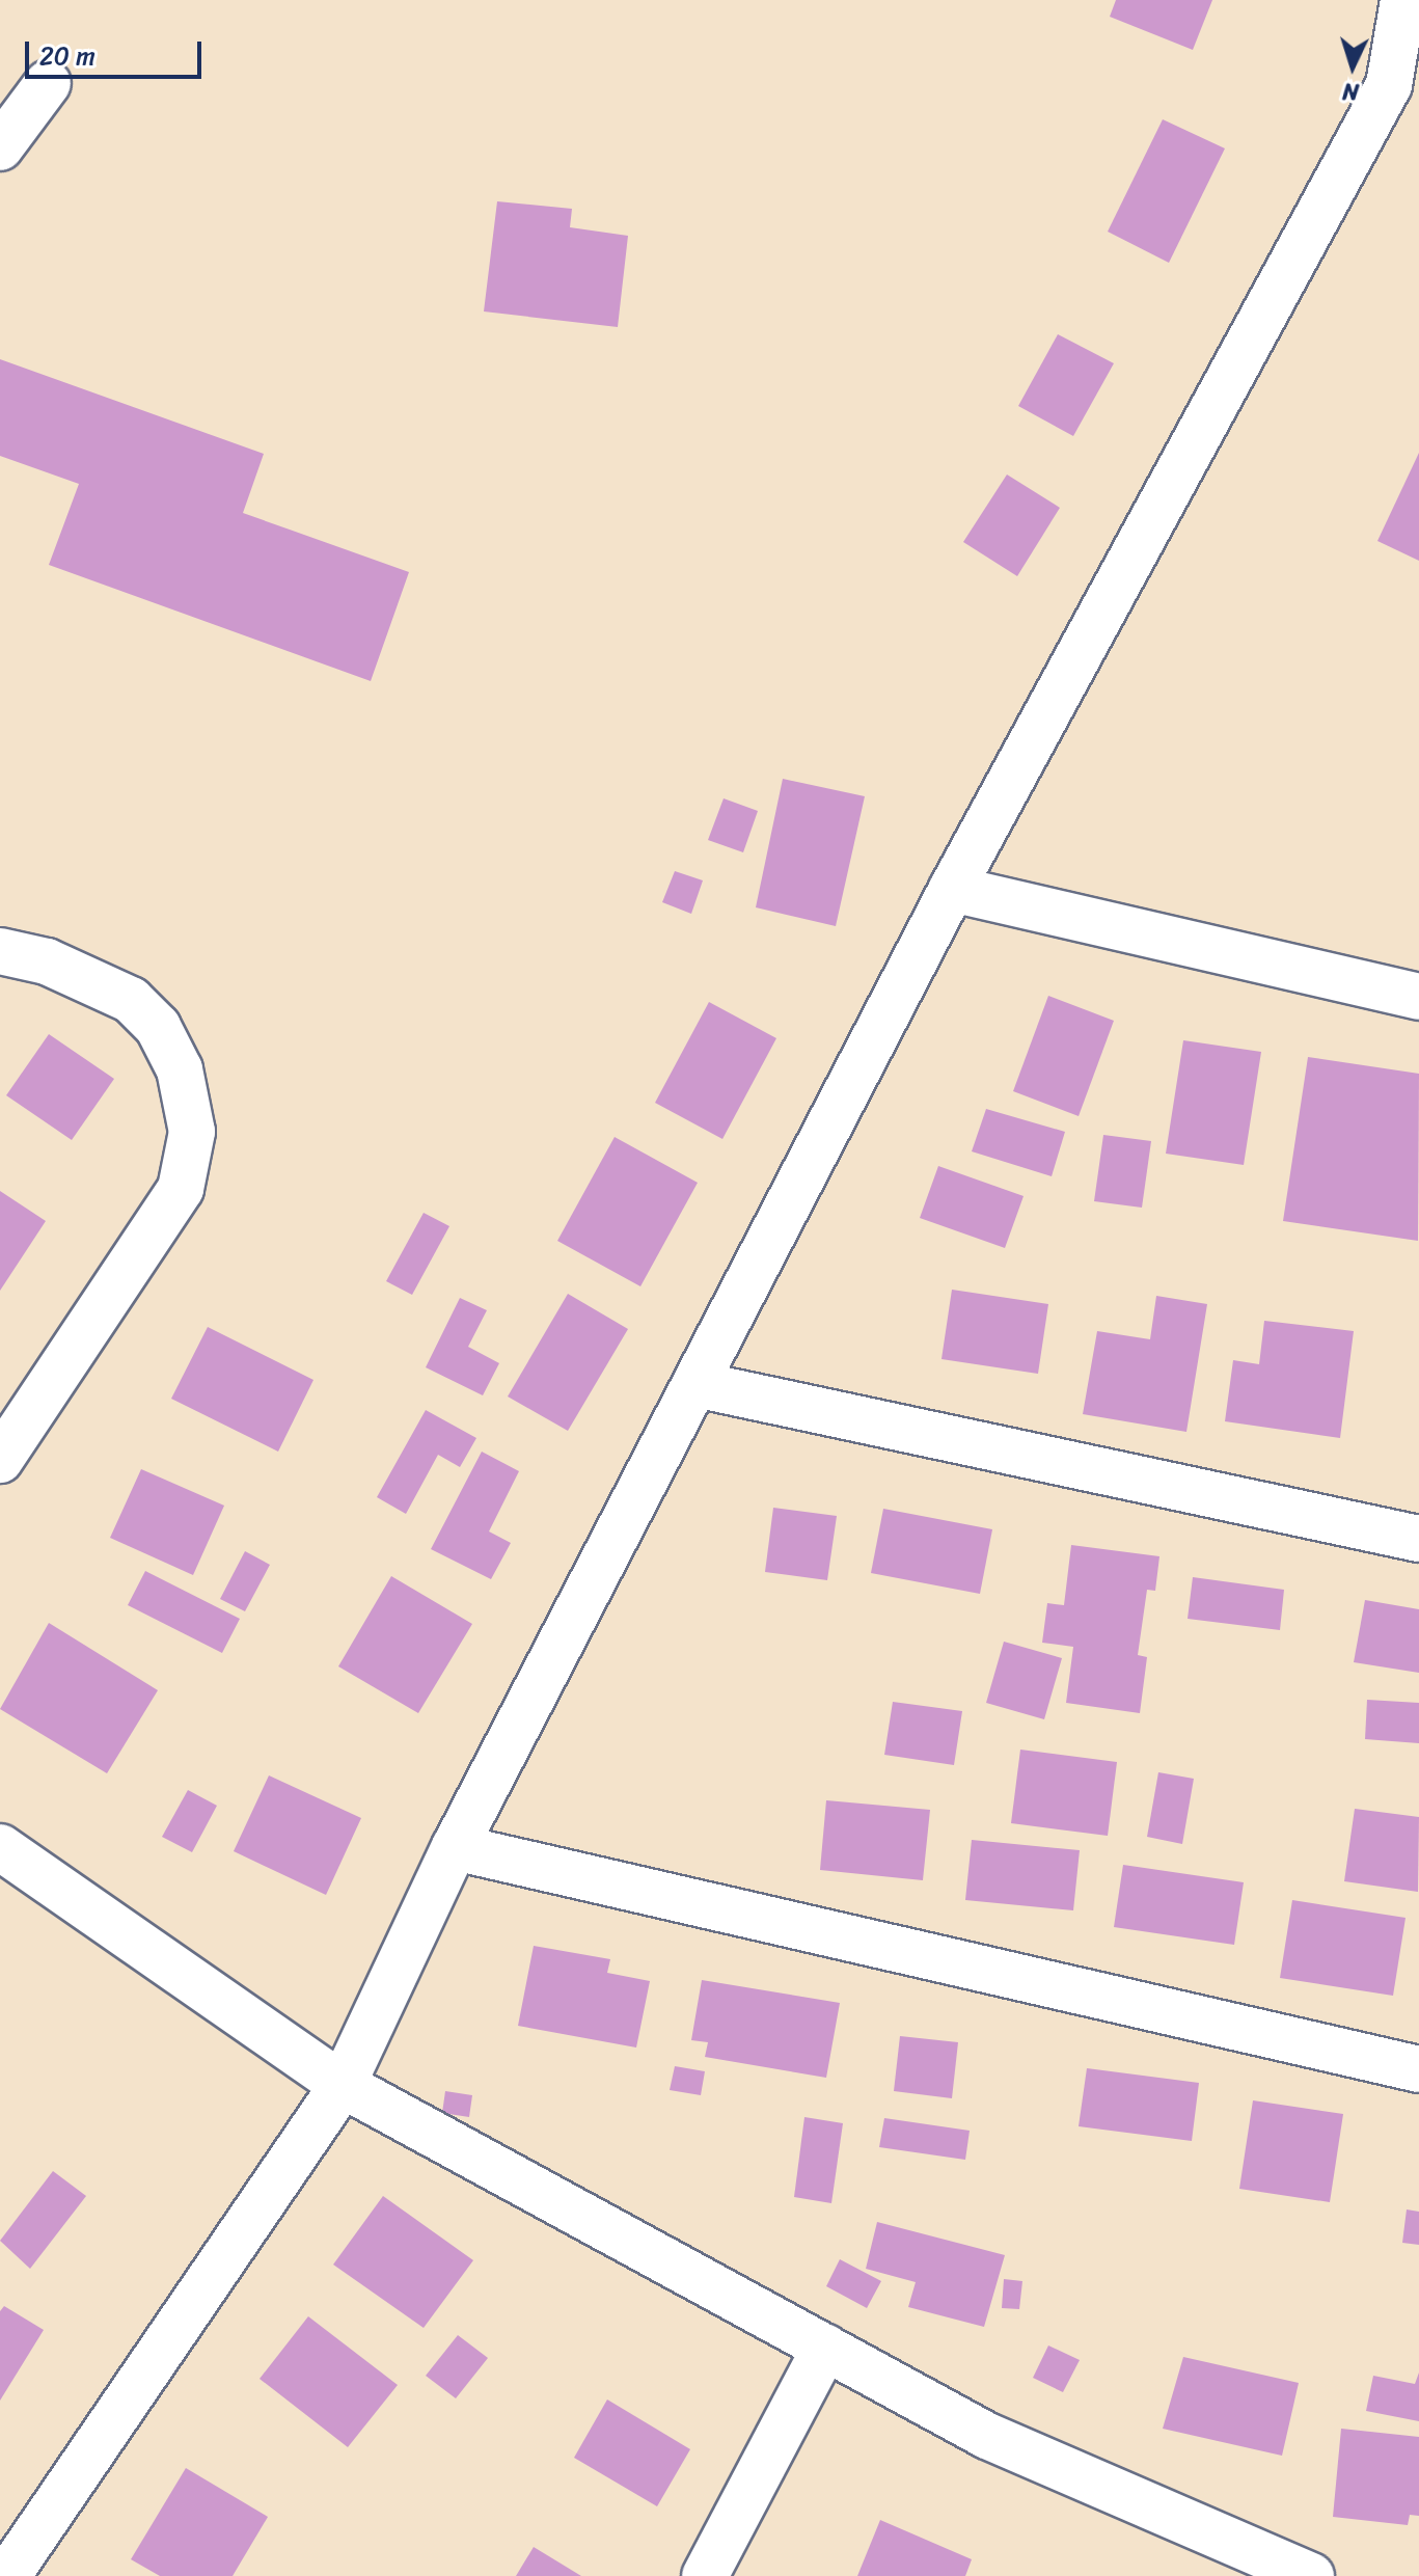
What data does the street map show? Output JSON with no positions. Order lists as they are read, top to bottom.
{
  "scale_bar": "20 m",
  "north": "bottom"
}
